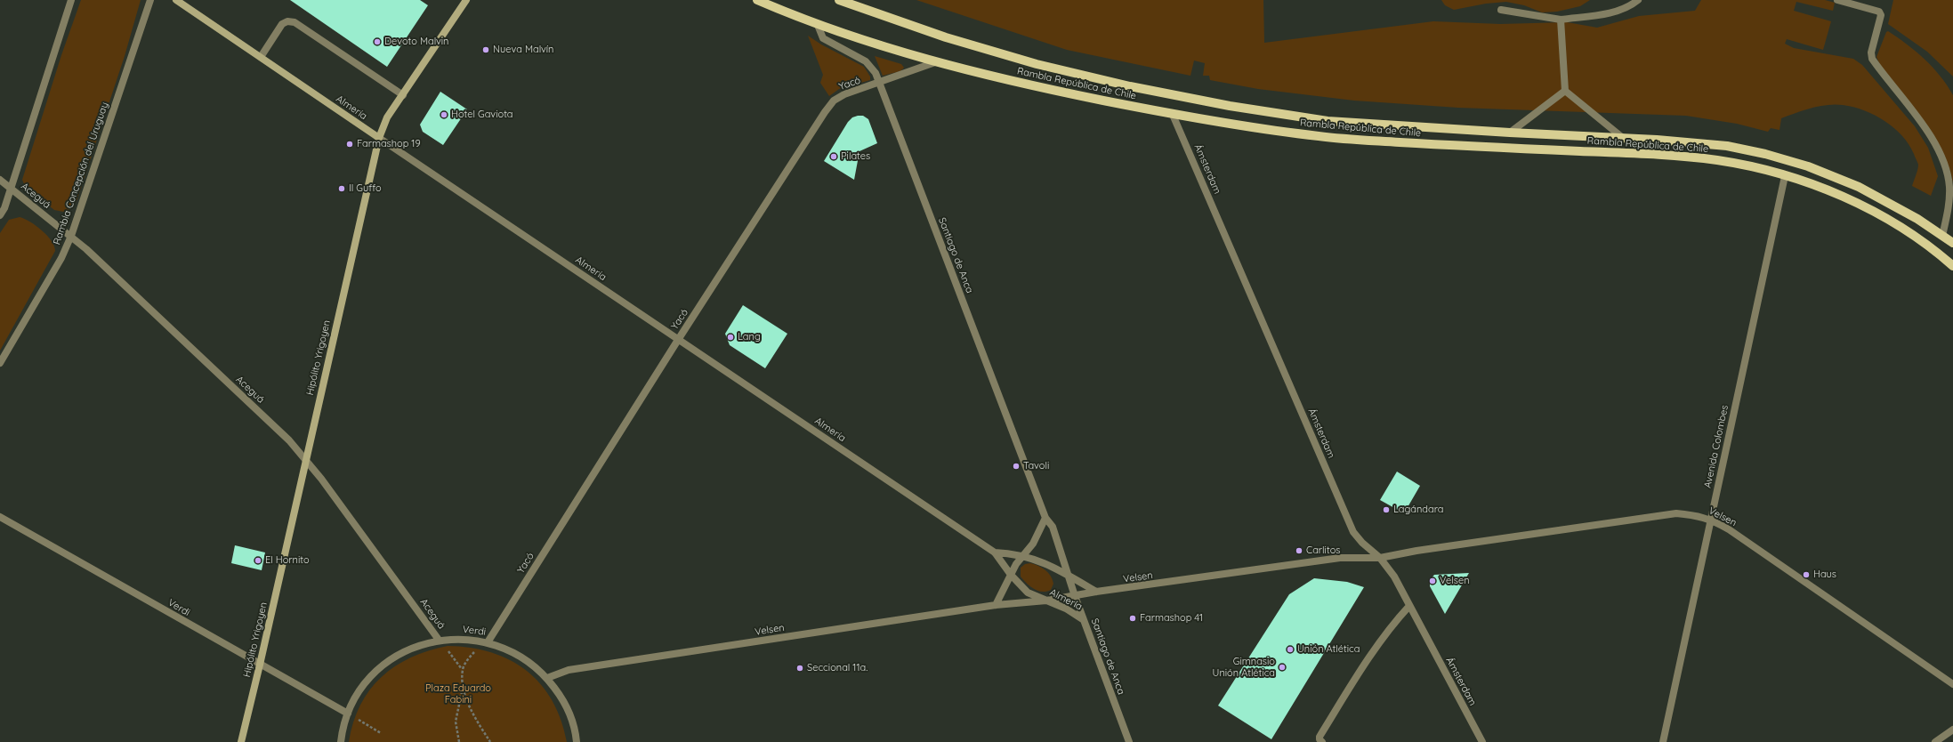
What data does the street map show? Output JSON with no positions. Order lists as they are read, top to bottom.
{
  "streets": {
    "main road": ["Rambla República de Chile"],
    "street": [
      "Yacó",
      "Almería",
      "Ámsterdam",
      "Rambla Concepción del Uruguay",
      "Aceguá",
      "Santiago de Anca",
      "Hipólito Yrigoyen",
      "Avenida Colombes",
      "Velsen",
      "Verdi"
    ]
  },
  "crossings": [
    ["Yacó", "Rambla República de Chile"],
    ["Yacó", "Almería"],
    ["Yacó", "Santiago de Anca"],
    ["Yacó", "Verdi"],
    ["Rambla República de Chile", "Ámsterdam"],
    ["Rambla República de Chile", "Santiago de Anca"],
    ["Rambla República de Chile", "Avenida Colombes"],
    ["Almería", "Santiago de Anca"],
    ["Almería", "Hipólito Yrigoyen"],
    ["Almería", "Velsen"],
    ["Ámsterdam", "Velsen"],
    ["Rambla Concepción del Uruguay", "Aceguá"],
    ["Aceguá", "Hipólito Yrigoyen"],
    ["Aceguá", "Verdi"],
    ["Santiago de Anca", "Velsen"],
    ["Hipólito Yrigoyen", "Verdi"],
    ["Avenida Colombes", "Velsen"],
    ["Velsen", "Verdi"]
  ],
  "parks": ["Plaza Eduardo Fabini"],
  "places": [
    "Devoto Malvin",
    "Nueva Malvín",
    "Hotel Gaviota",
    "Farmashop 19",
    "Pilates",
    "Il Guffo",
    "Lang",
    "Tavoli",
    "Lagándara",
    "Carlitos",
    "El Hornito",
    "Haus",
    "Velsen",
    "Farmashop 41",
    "Unión Atlética",
    "Gimnasio Unión Atlética",
    "Seccional 11a."
  ]
}
